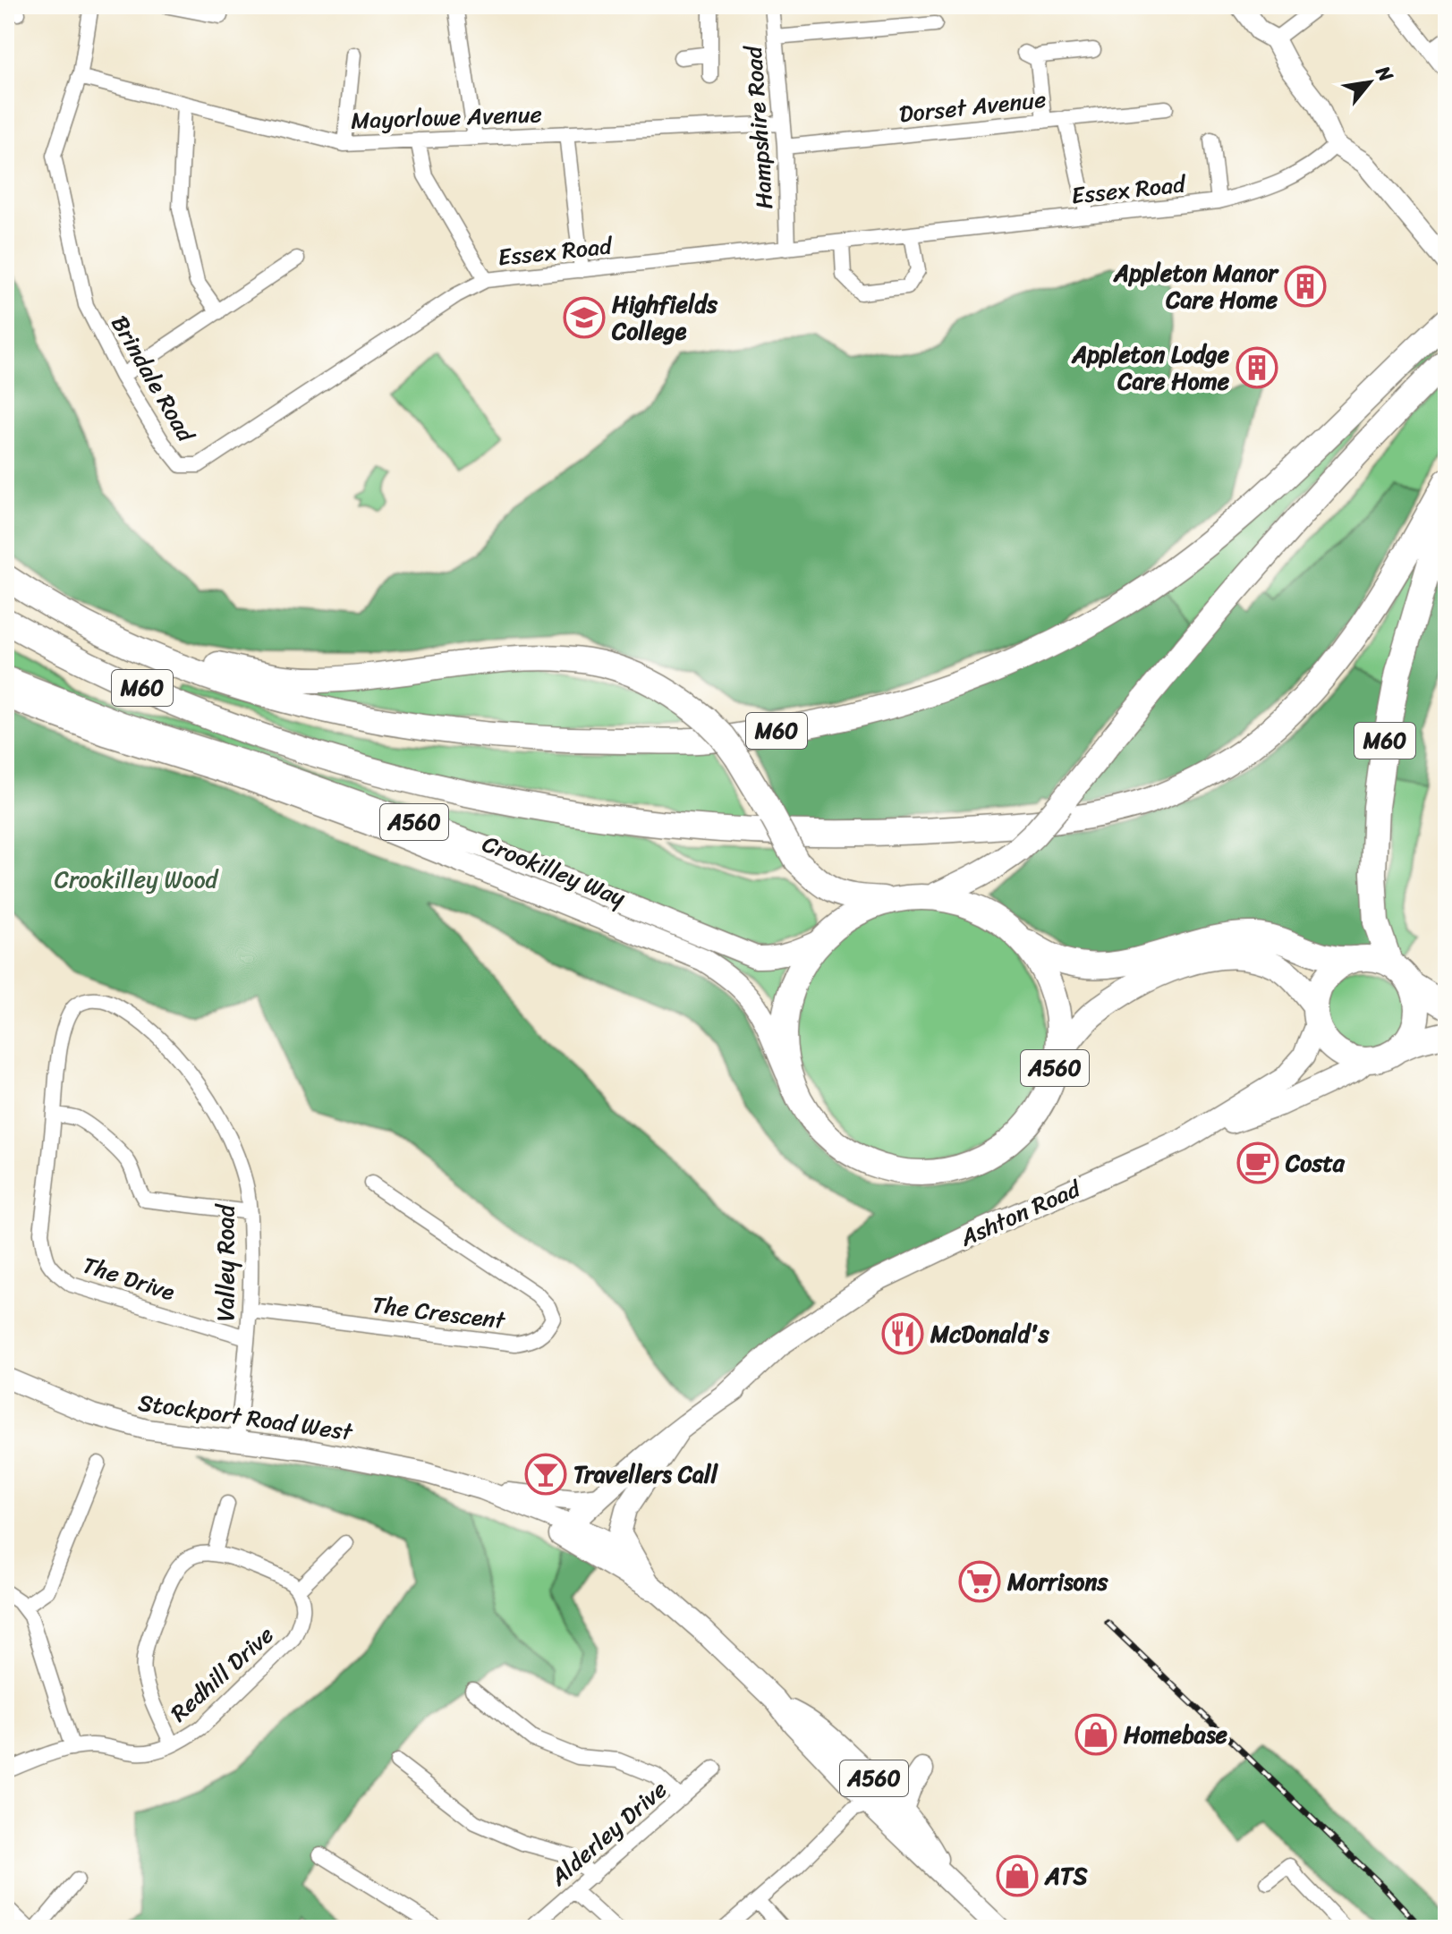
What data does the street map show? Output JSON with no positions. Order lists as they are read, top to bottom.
{
  "streets": {
    "highway": ["M60", "A560"],
    "main road": ["Crookilley Way", "Ashton Road", "Stockport Road West"],
    "street": [
      "Dorset Avenue",
      "Mayorlowe Avenue",
      "Hampshire Road",
      "Essex Road",
      "Brindale Road",
      "Valley Road",
      "The Drive",
      "The Crescent",
      "Redhill Drive",
      "Alderley Drive"
    ]
  },
  "crossings": [
    ["Dorset Avenue", "Hampshire Road"],
    ["Mayorlowe Avenue", "Hampshire Road"],
    ["Mayorlowe Avenue", "Brindale Road"],
    ["Hampshire Road", "Essex Road"],
    ["Essex Road", "Brindale Road"],
    ["M60", "A560"],
    ["M60", "Ashton Road"],
    ["A560", "Crookilley Way"],
    ["A560", "Ashton Road"],
    ["Ashton Road", "Stockport Road West"],
    ["Valley Road", "The Drive"],
    ["Valley Road", "The Crescent"]
  ],
  "parks": ["Crookilley Wood"],
  "places": {
    "building": ["Appleton Manor Care Home", "Appleton Lodge Care Home"],
    "school or university": ["Highfields College"],
    "cafe": ["Costa"],
    "restaurant": ["McDonald's"],
    "bar": ["Travellers Call"],
    "supermarket": ["Morrisons"],
    "shop": ["Homebase", "ATS"]
  },
  "north": "top right"
}
